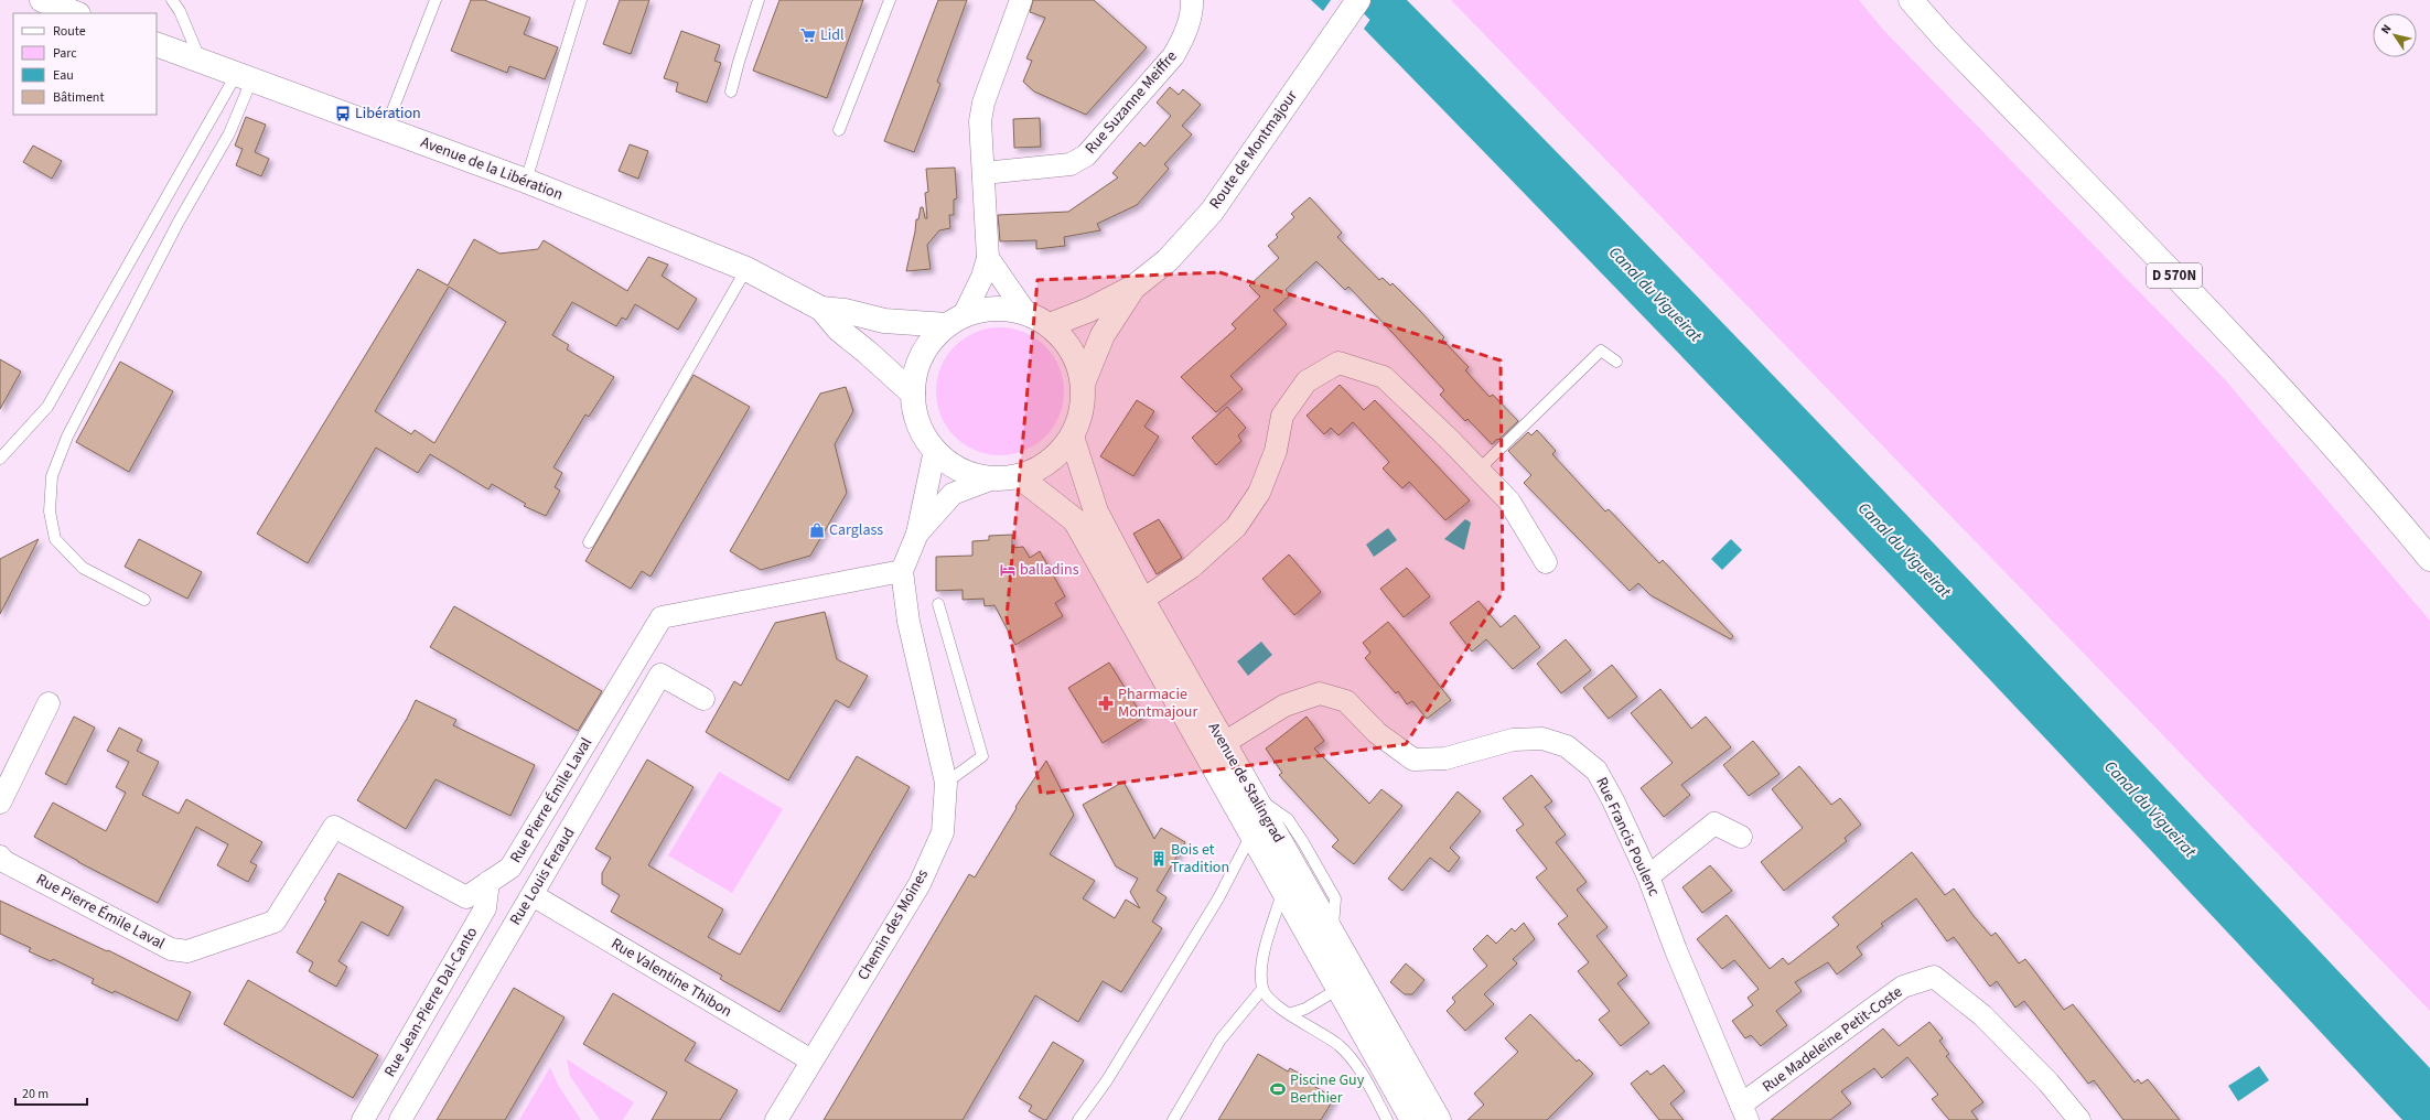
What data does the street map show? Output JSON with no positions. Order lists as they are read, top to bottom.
{
  "streets": {
    "main road": [
      "Route de Montmajour",
      "Avenue de la Libération",
      "D 570N",
      "Avenue de Stalingrad"
    ],
    "street": [
      "Rue Suzanne Meiffre",
      "Rue Pierre Émile Laval",
      "Rue Francis Poulenc",
      "Rue Louis Feraud",
      "Chemin des Moines",
      "Rue Valentine Thibon",
      "Rue Jean-Pierre Dal-Canto",
      "Rue Madeleine Petit-Coste"
    ]
  },
  "crossings": [
    ["Avenue de Stalingrad", "Rue Francis Poulenc"],
    ["Rue Pierre Émile Laval", "Chemin des Moines"],
    ["Rue Pierre Émile Laval", "Rue Jean-Pierre Dal-Canto"],
    ["Rue Francis Poulenc", "Rue Madeleine Petit-Coste"],
    ["Rue Louis Feraud", "Rue Valentine Thibon"],
    ["Chemin des Moines", "Rue Valentine Thibon"]
  ],
  "water": ["Canal du Vigueirat"],
  "places": {
    "supermarket": ["Lidl"],
    "bus stop": ["Libération"],
    "shop": ["Carglass"],
    "hotel": ["balladins"],
    "pharmacy": ["Pharmacie Montmajour"],
    "building": ["Bois et Tradition"],
    "sports": ["Piscine Guy Berthier"]
  },
  "legend": [
    "Route",
    "Parc",
    "Eau",
    "Bâtiment"
  ],
  "scale_bar": "20 m",
  "north": "top left"
}
